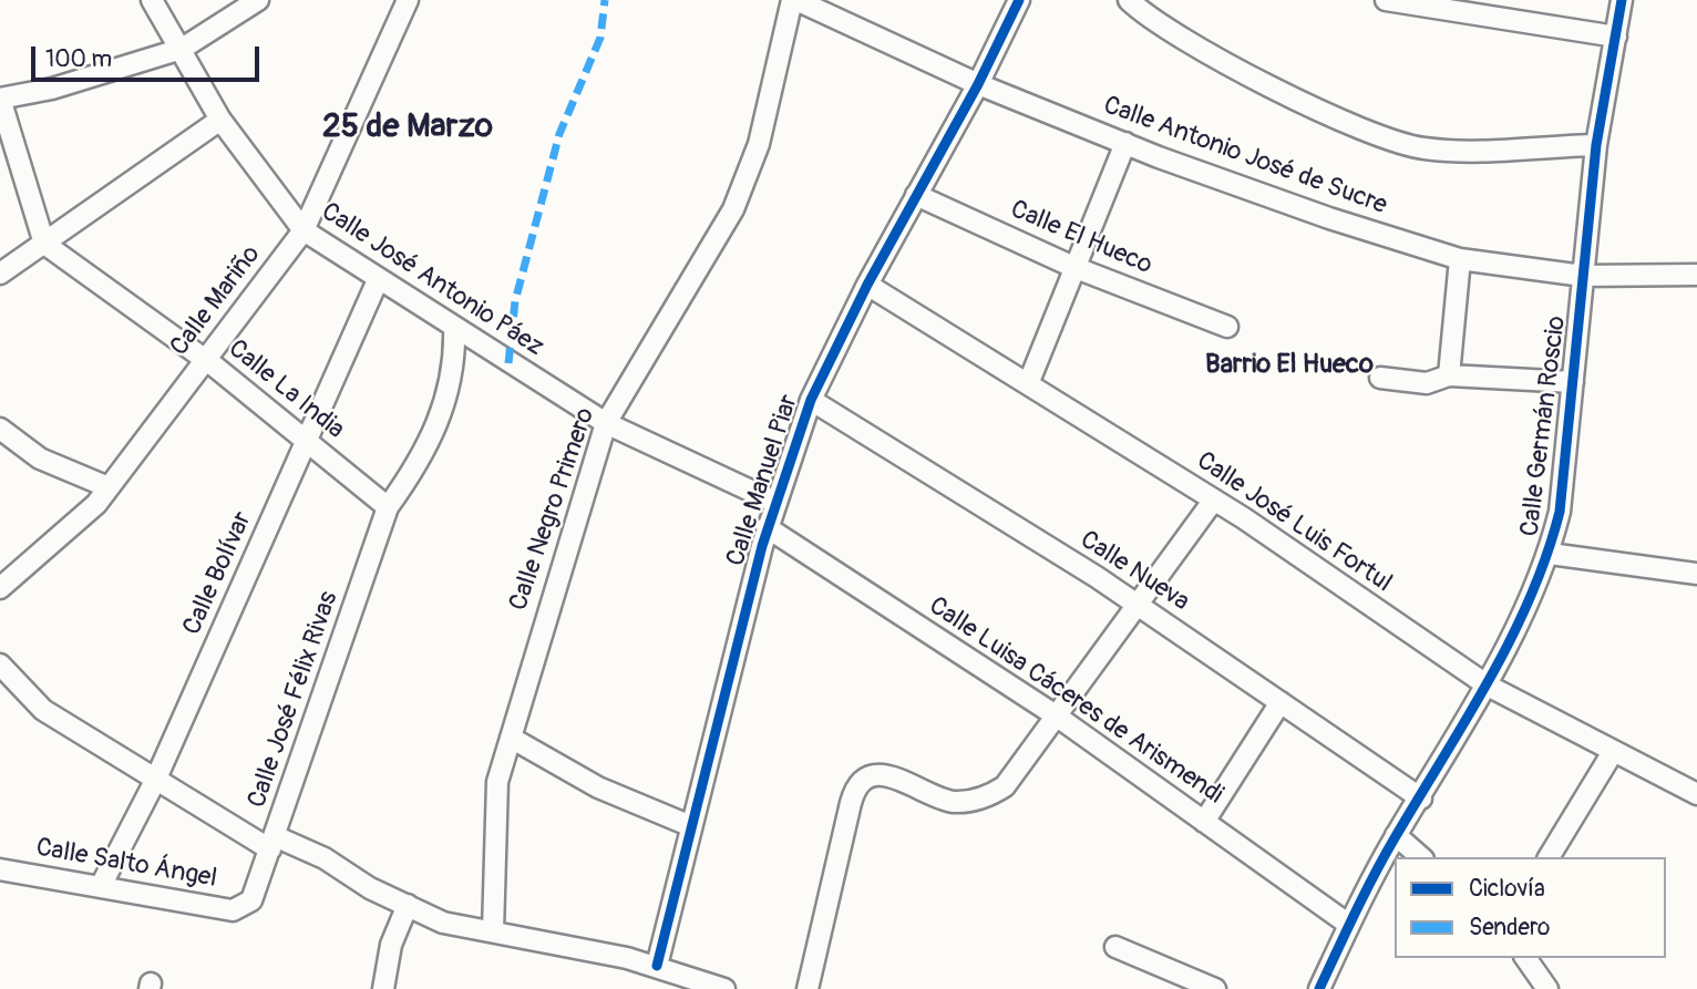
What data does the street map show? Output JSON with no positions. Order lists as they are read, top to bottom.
{
  "streets": {
    "street": [
      "Calle Antonio José de Sucre",
      "Calle El Hueco",
      "Calle José Antonio Páez",
      "Calle Mariño",
      "Calle La India",
      "Calle Germán Roscio",
      "Calle Manuel Piar",
      "Calle Negro Primero",
      "Calle José Luis Fortul",
      "Calle Nueva",
      "Calle Bolívar",
      "Calle José Félix Rivas",
      "Calle Luisa Cáceres de Arismendi",
      "Calle Salto Ángel"
    ]
  },
  "crossings": [
    ["Calle Antonio José de Sucre", "Calle Germán Roscio"],
    ["Calle Antonio José de Sucre", "Calle Manuel Piar"],
    ["Calle Antonio José de Sucre", "Calle Negro Primero"],
    ["Calle El Hueco", "Calle Manuel Piar"],
    ["Calle José Antonio Páez", "Calle Mariño"],
    ["Calle José Antonio Páez", "Calle Negro Primero"],
    ["Calle José Antonio Páez", "Calle Bolívar"],
    ["Calle José Antonio Páez", "Calle José Félix Rivas"],
    ["Calle Mariño", "Calle La India"],
    ["Calle La India", "Calle Bolívar"],
    ["Calle La India", "Calle José Félix Rivas"],
    ["Calle Germán Roscio", "Calle José Luis Fortul"],
    ["Calle Germán Roscio", "Calle Nueva"],
    ["Calle Germán Roscio", "Calle Luisa Cáceres de Arismendi"],
    ["Calle Manuel Piar", "Calle José Luis Fortul"],
    ["Calle Manuel Piar", "Calle Nueva"],
    ["Calle Manuel Piar", "Calle Luisa Cáceres de Arismendi"],
    ["Calle Bolívar", "Calle Salto Ángel"],
    ["Calle José Félix Rivas", "Calle Salto Ángel"]
  ],
  "districts": ["25 de Marzo", "Barrio El Hueco"],
  "legend": ["Ciclovía", "Sendero"],
  "scale_bar": "100 m"
}
